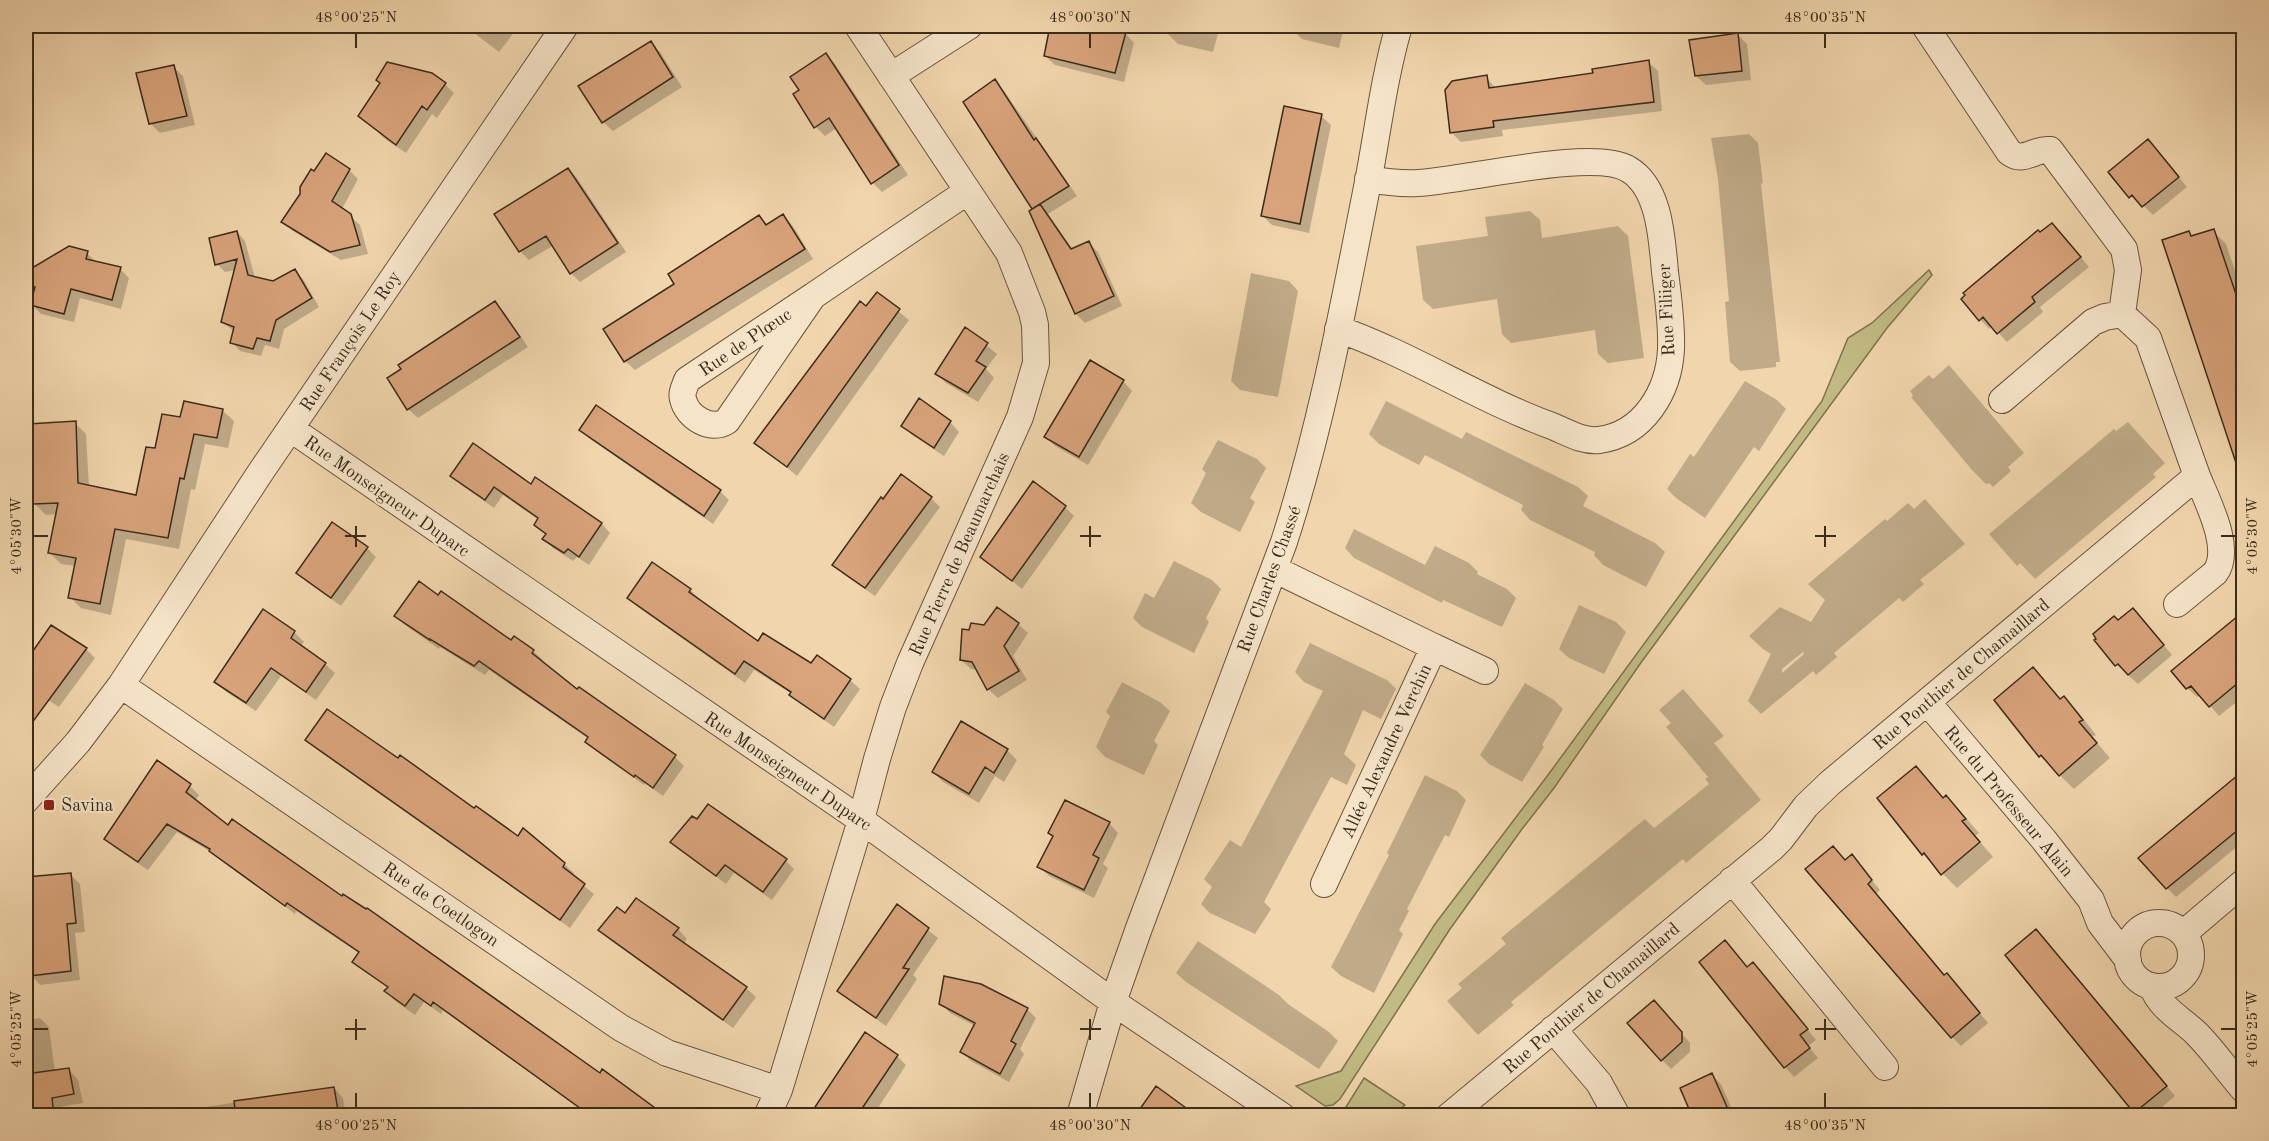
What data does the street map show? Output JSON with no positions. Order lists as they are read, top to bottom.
{
  "streets": {
    "street": [
      "Rue Filiiger",
      "Rue François Le Roy",
      "Rue de Plœuc",
      "Rue Monseigneur Duparc",
      "Rue Pierre de Beaumarchais",
      "Rue Charles Chassé",
      "Rue Ponthier de Chamaillard",
      "Allée Alexandre Verchin",
      "Rue du Professeur Alain",
      "Rue de Coetlogon"
    ]
  },
  "crossings": [
    ["Rue Filiiger", "Rue Charles Chassé"],
    ["Rue François Le Roy", "Rue Monseigneur Duparc"],
    ["Rue François Le Roy", "Rue de Coetlogon"],
    ["Rue de Plœuc", "Rue Pierre de Beaumarchais"],
    ["Rue Monseigneur Duparc", "Rue Pierre de Beaumarchais"],
    ["Rue Monseigneur Duparc", "Rue Charles Chassé"],
    ["Rue Pierre de Beaumarchais", "Rue de Coetlogon"],
    ["Rue Charles Chassé", "Allée Alexandre Verchin"],
    ["Rue Ponthier de Chamaillard", "Rue du Professeur Alain"]
  ],
  "places": {
    "transit": ["Savina"]
  },
  "coordinates": [
    "48°00'25\"N",
    "48°00'30\"N",
    "48°00'35\"N",
    "4°05'30\"W",
    "4°05'25\"W"
  ]
}
